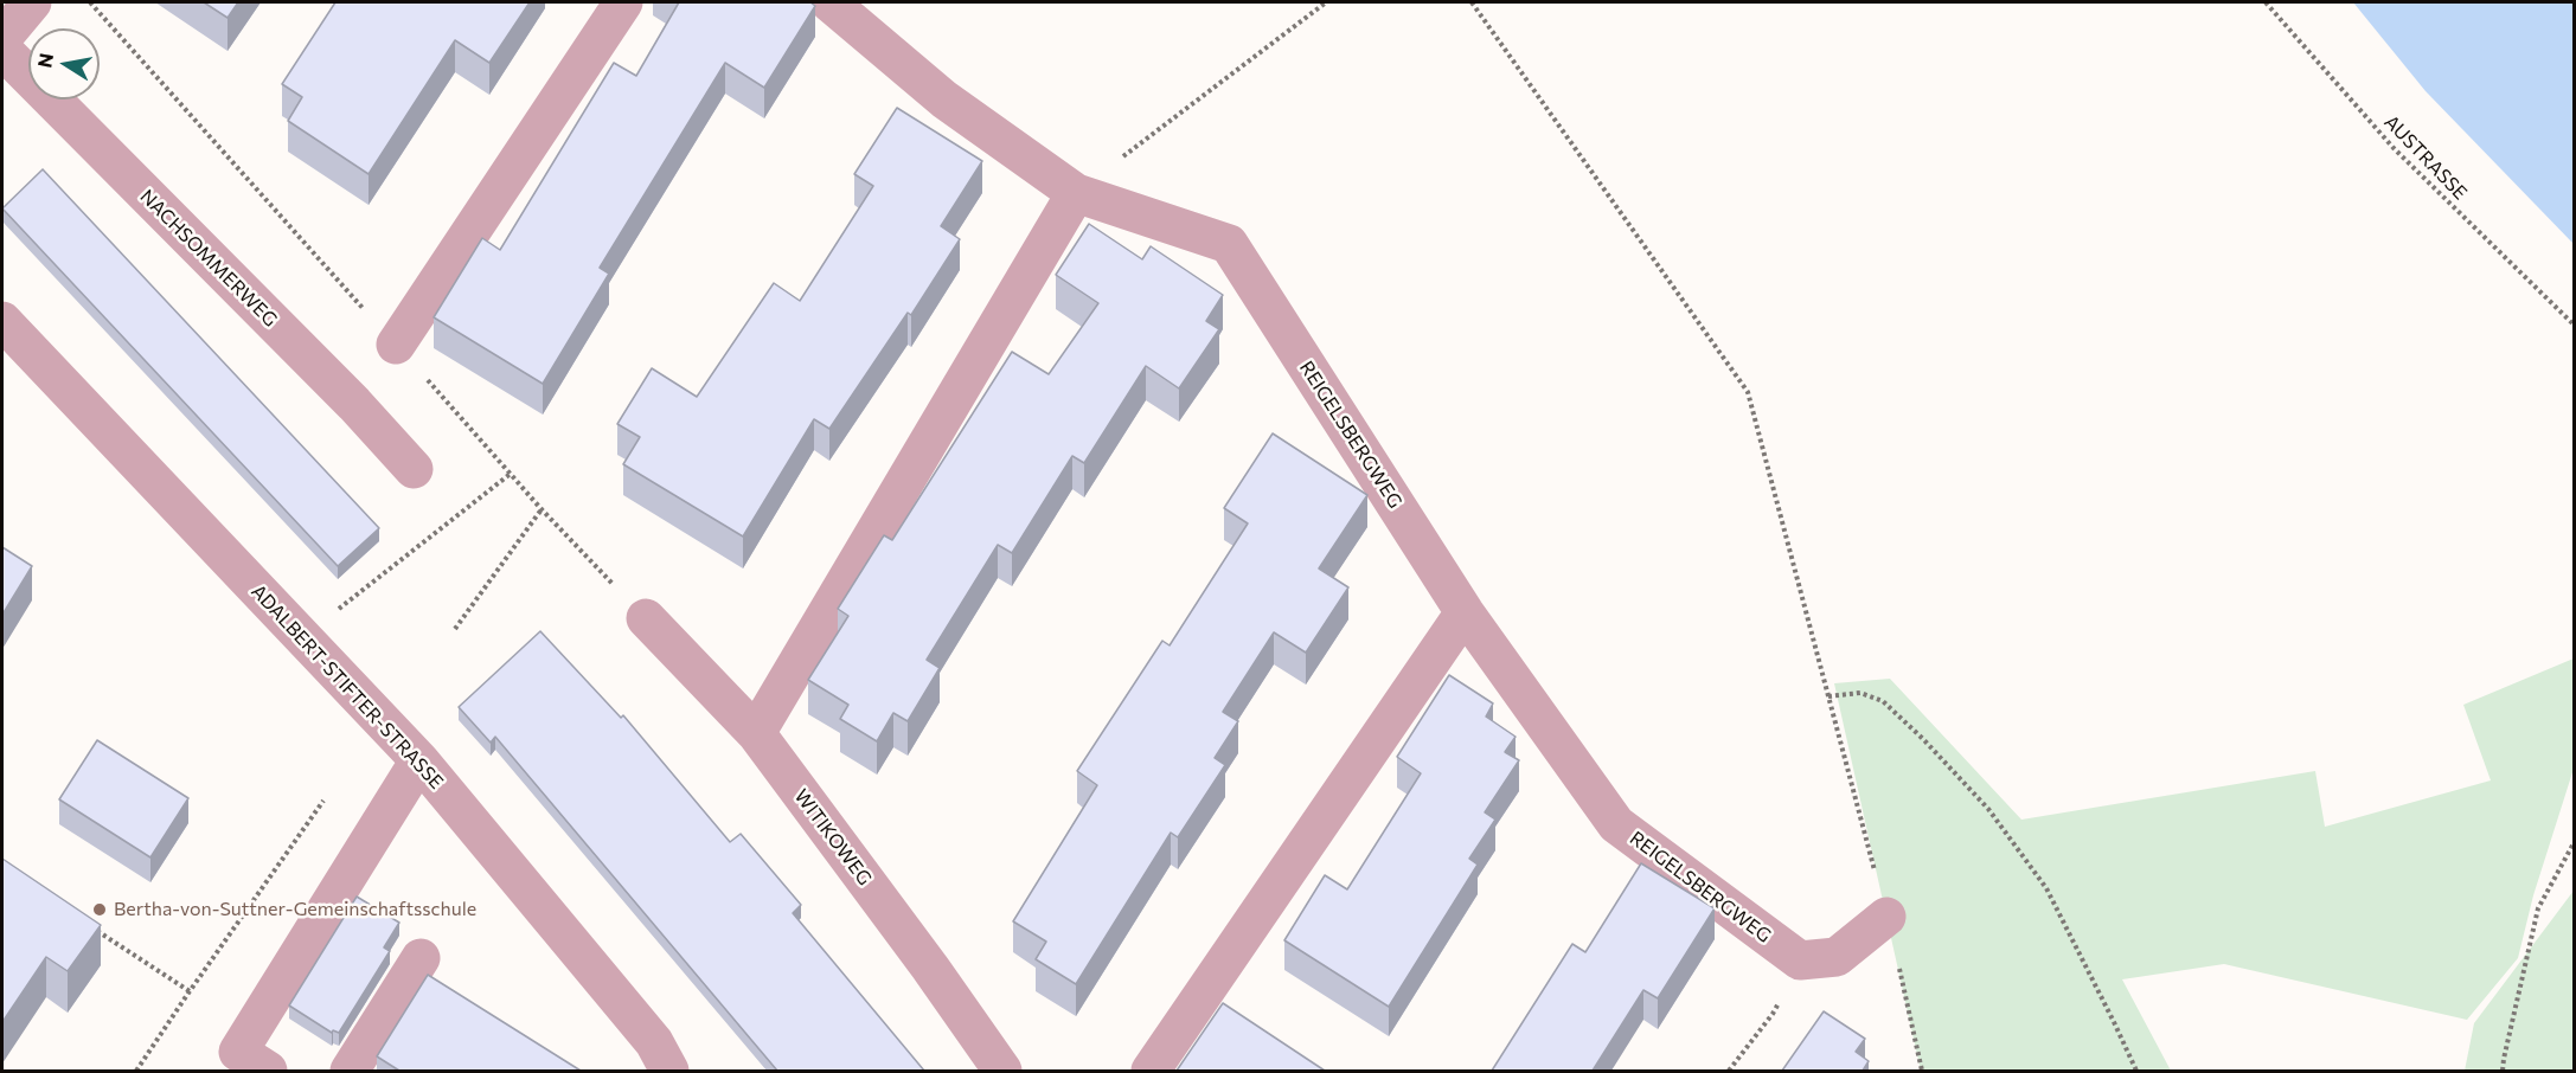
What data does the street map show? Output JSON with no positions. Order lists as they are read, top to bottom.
{
  "streets": {
    "street": [
      "NACHSOMMERWEG",
      "REIGELSBERGWEG",
      "ADALBERT-STIFTER-STRASSE",
      "WITIKOWEG"
    ],
    "path": ["AUSTRASSE"]
  },
  "places": ["Bertha-von-Suttner-Gemeinschaftsschule"],
  "north": "left"
}
